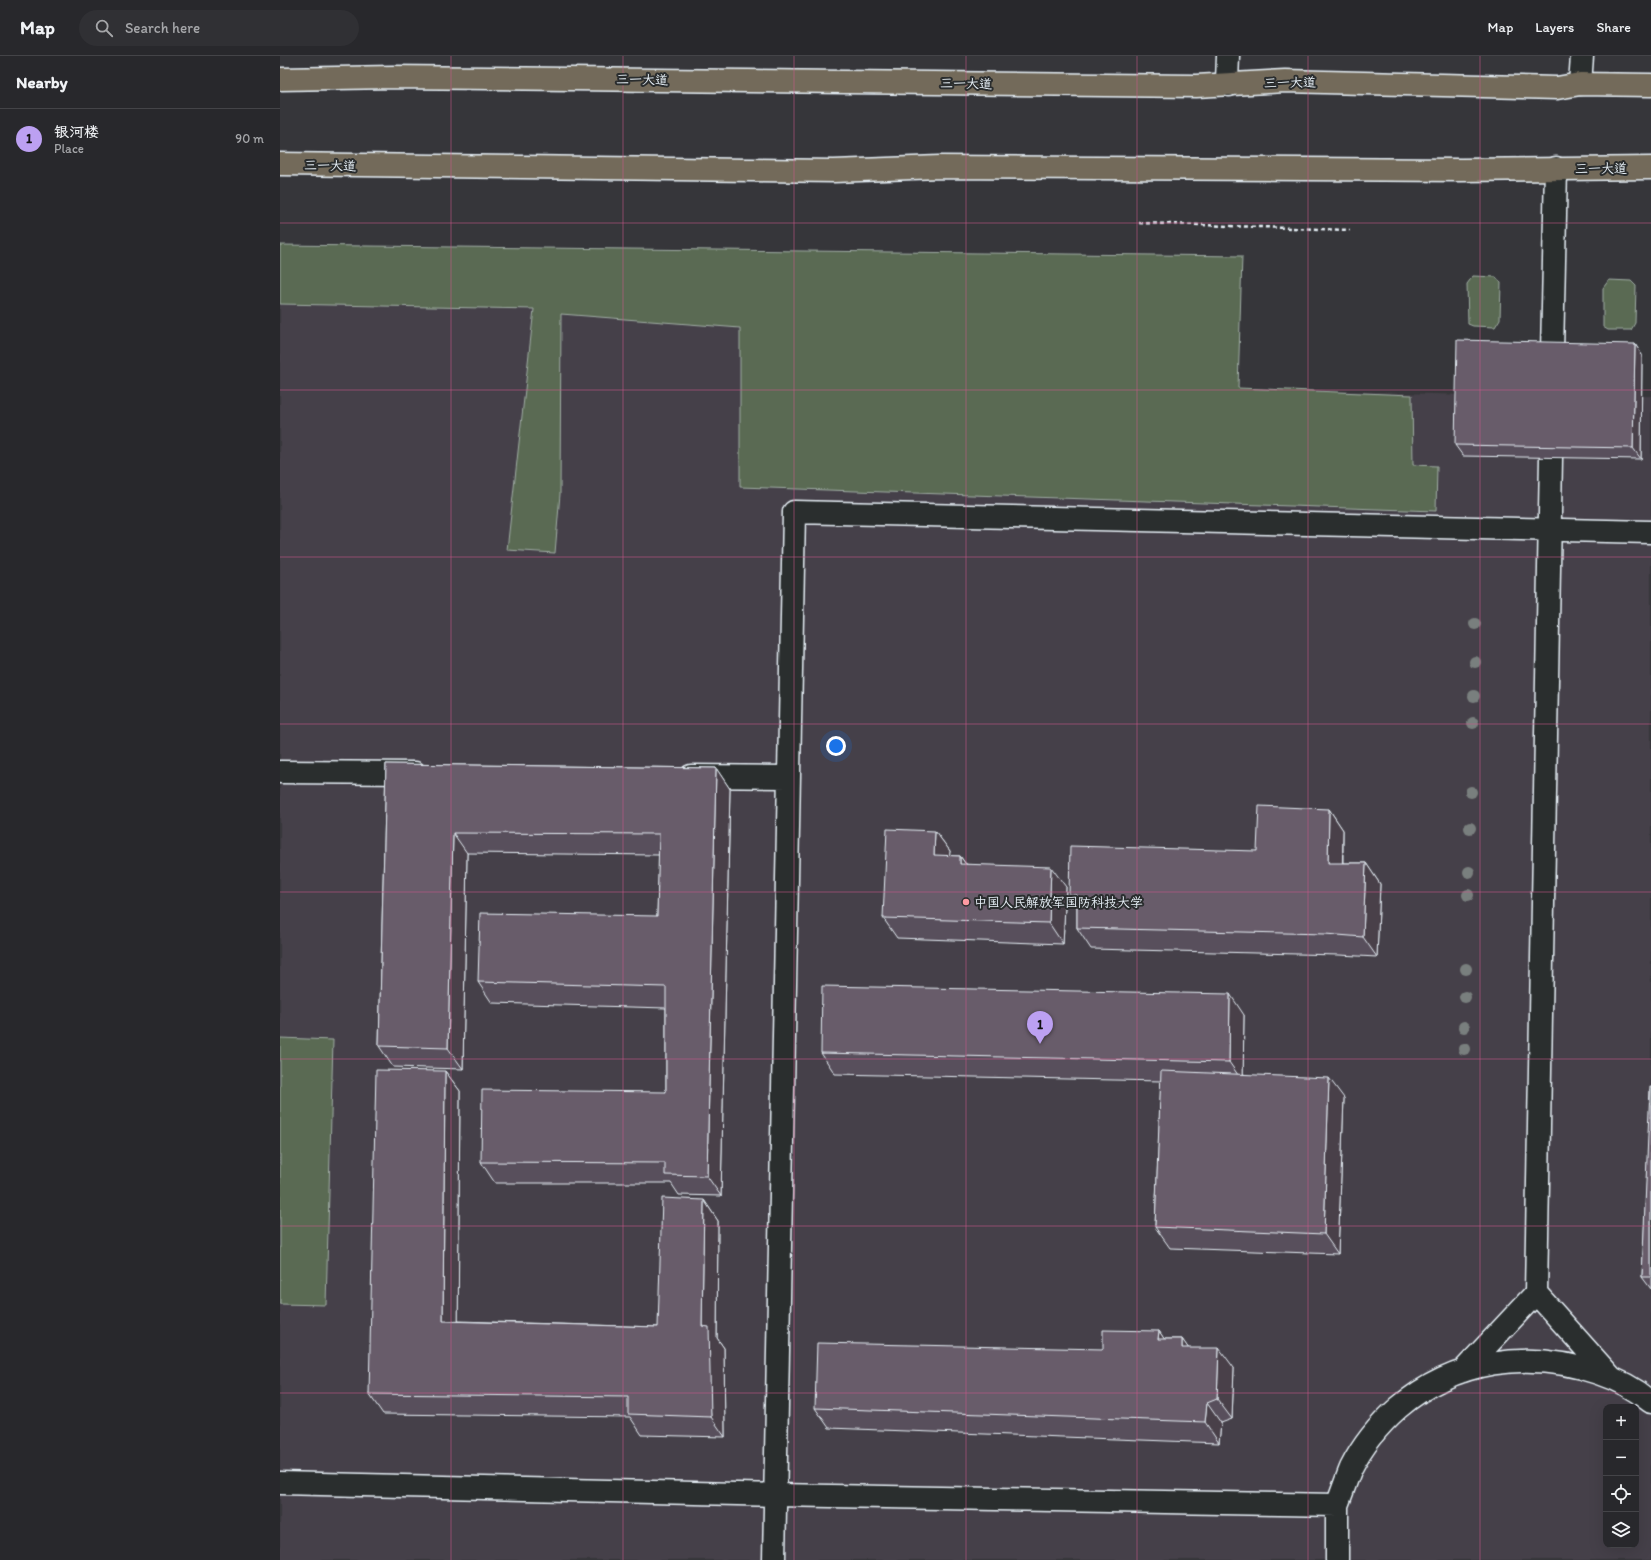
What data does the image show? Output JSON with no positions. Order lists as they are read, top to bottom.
{
  "streets": {
    "highway": ["三一大道"]
  },
  "places": ["中国人民解放军国防科技大学"],
  "page": {
    "header": "Map",
    "search": "Search here",
    "nav": ["Map", "Layers", "Share"],
    "heading": "Nearby",
    "list": [
      {
        "mark": "1",
        "name": "银河楼",
        "note": "Place",
        "value": "90 m"
      }
    ],
    "pins": "1",
    "map_buttons": ["+", "−"]
  }
}
